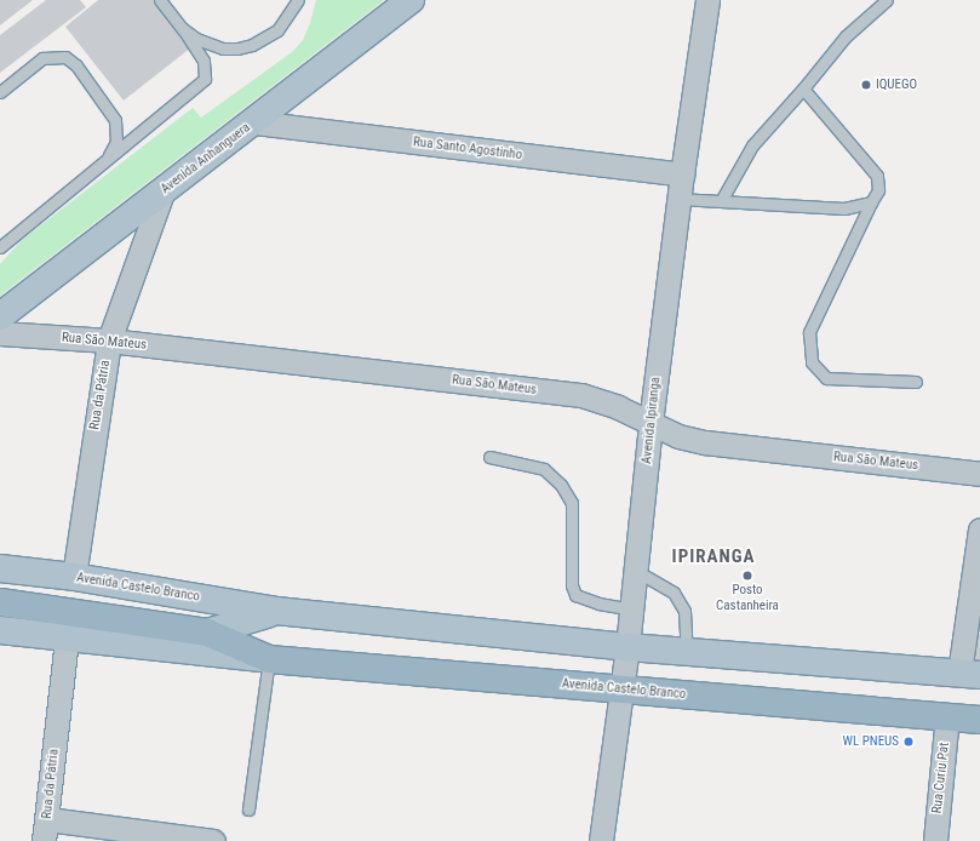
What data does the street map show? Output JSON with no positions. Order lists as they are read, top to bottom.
{
  "streets": {
    "highway": ["Avenida Castelo Branco"],
    "main road": ["Avenida Anhanguera"],
    "street": [
      "Rua Santo Agostinho",
      "Rua São Mateus",
      "Rua da Pátria",
      "Avenida Ipiranga",
      "Rua Curiu Pat"
    ]
  },
  "crossings": [
    ["Rua Santo Agostinho", "Avenida Anhanguera"],
    ["Rua Santo Agostinho", "Avenida Ipiranga"],
    ["Avenida Anhanguera", "Rua da Pátria"],
    ["Rua São Mateus", "Rua da Pátria"],
    ["Rua São Mateus", "Avenida Ipiranga"],
    ["Rua da Pátria", "Avenida Castelo Branco"],
    ["Avenida Ipiranga", "Avenida Castelo Branco"],
    ["Avenida Castelo Branco", "Rua Curiu Pat"]
  ],
  "districts": ["IPIRANGA"],
  "places": ["IQUEGO", "Posto Castanheira", "WL PNEUS"]
}
